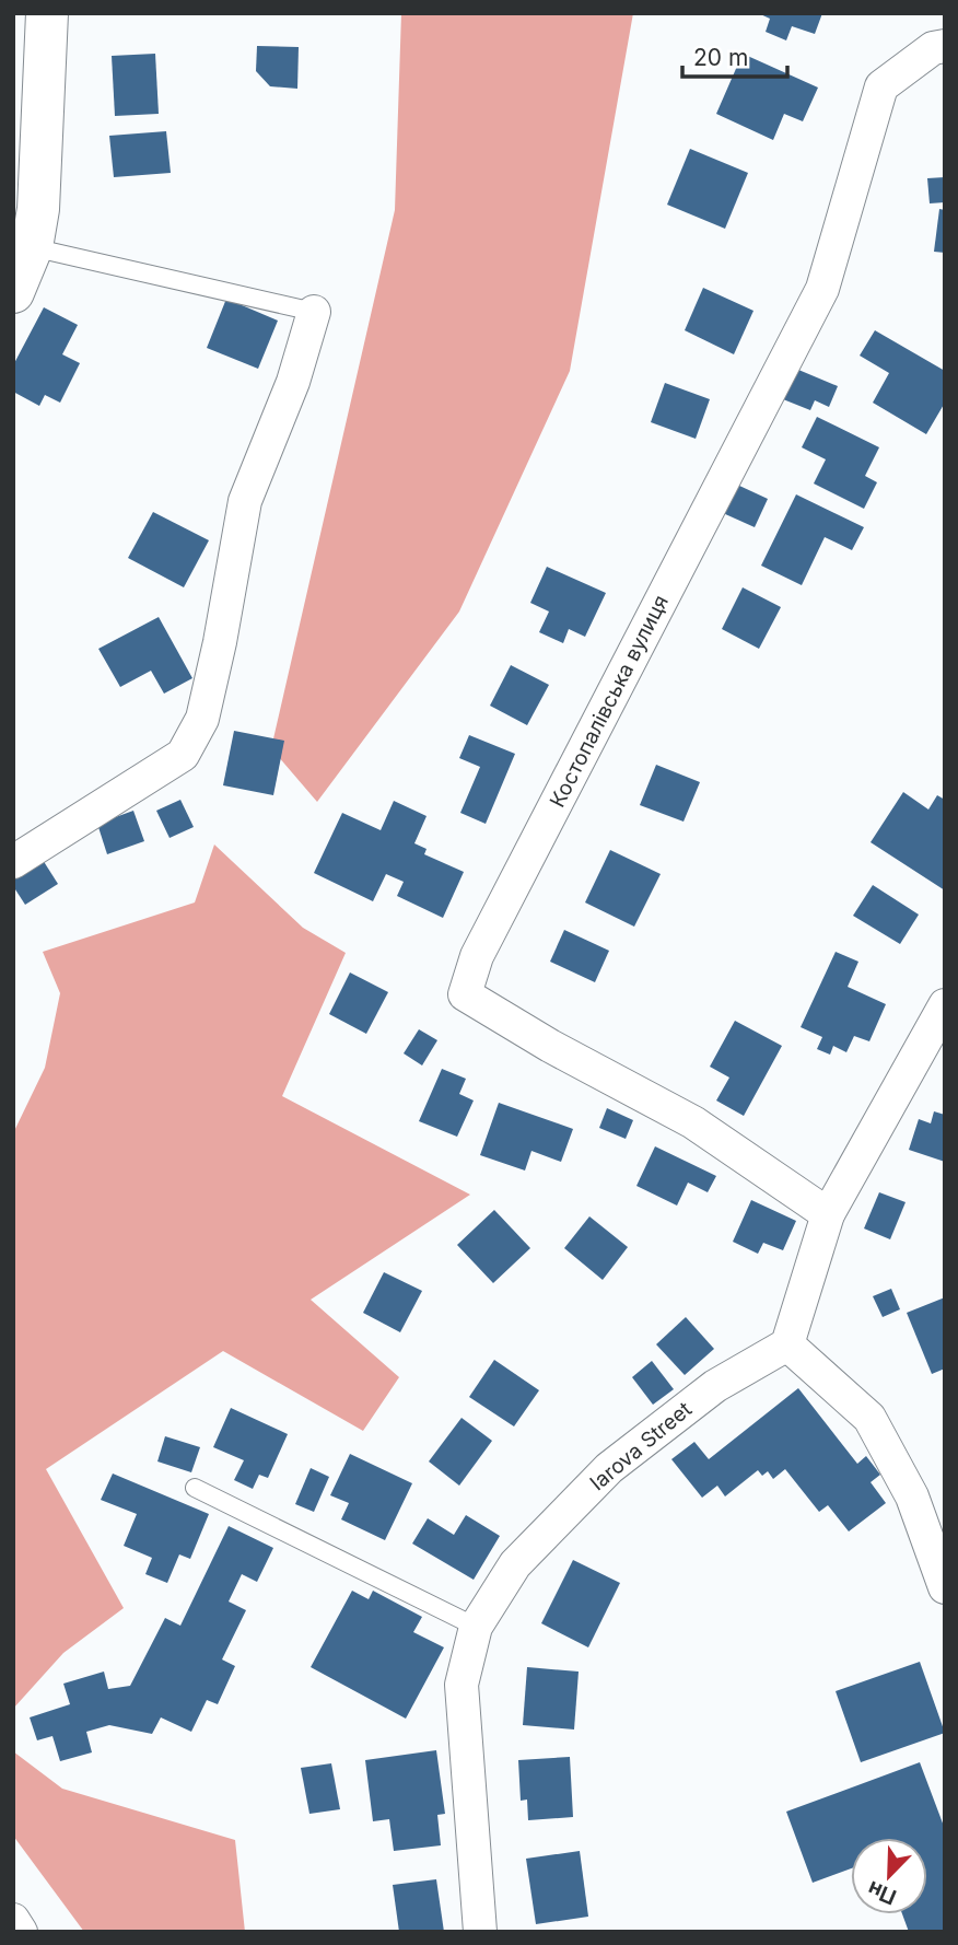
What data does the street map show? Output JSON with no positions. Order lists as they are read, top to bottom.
{
  "streets": {
    "street": ["Костопалівська вулиця", "Iarova Street"]
  },
  "scale_bar": "20 m",
  "north": "bottom left"
}
